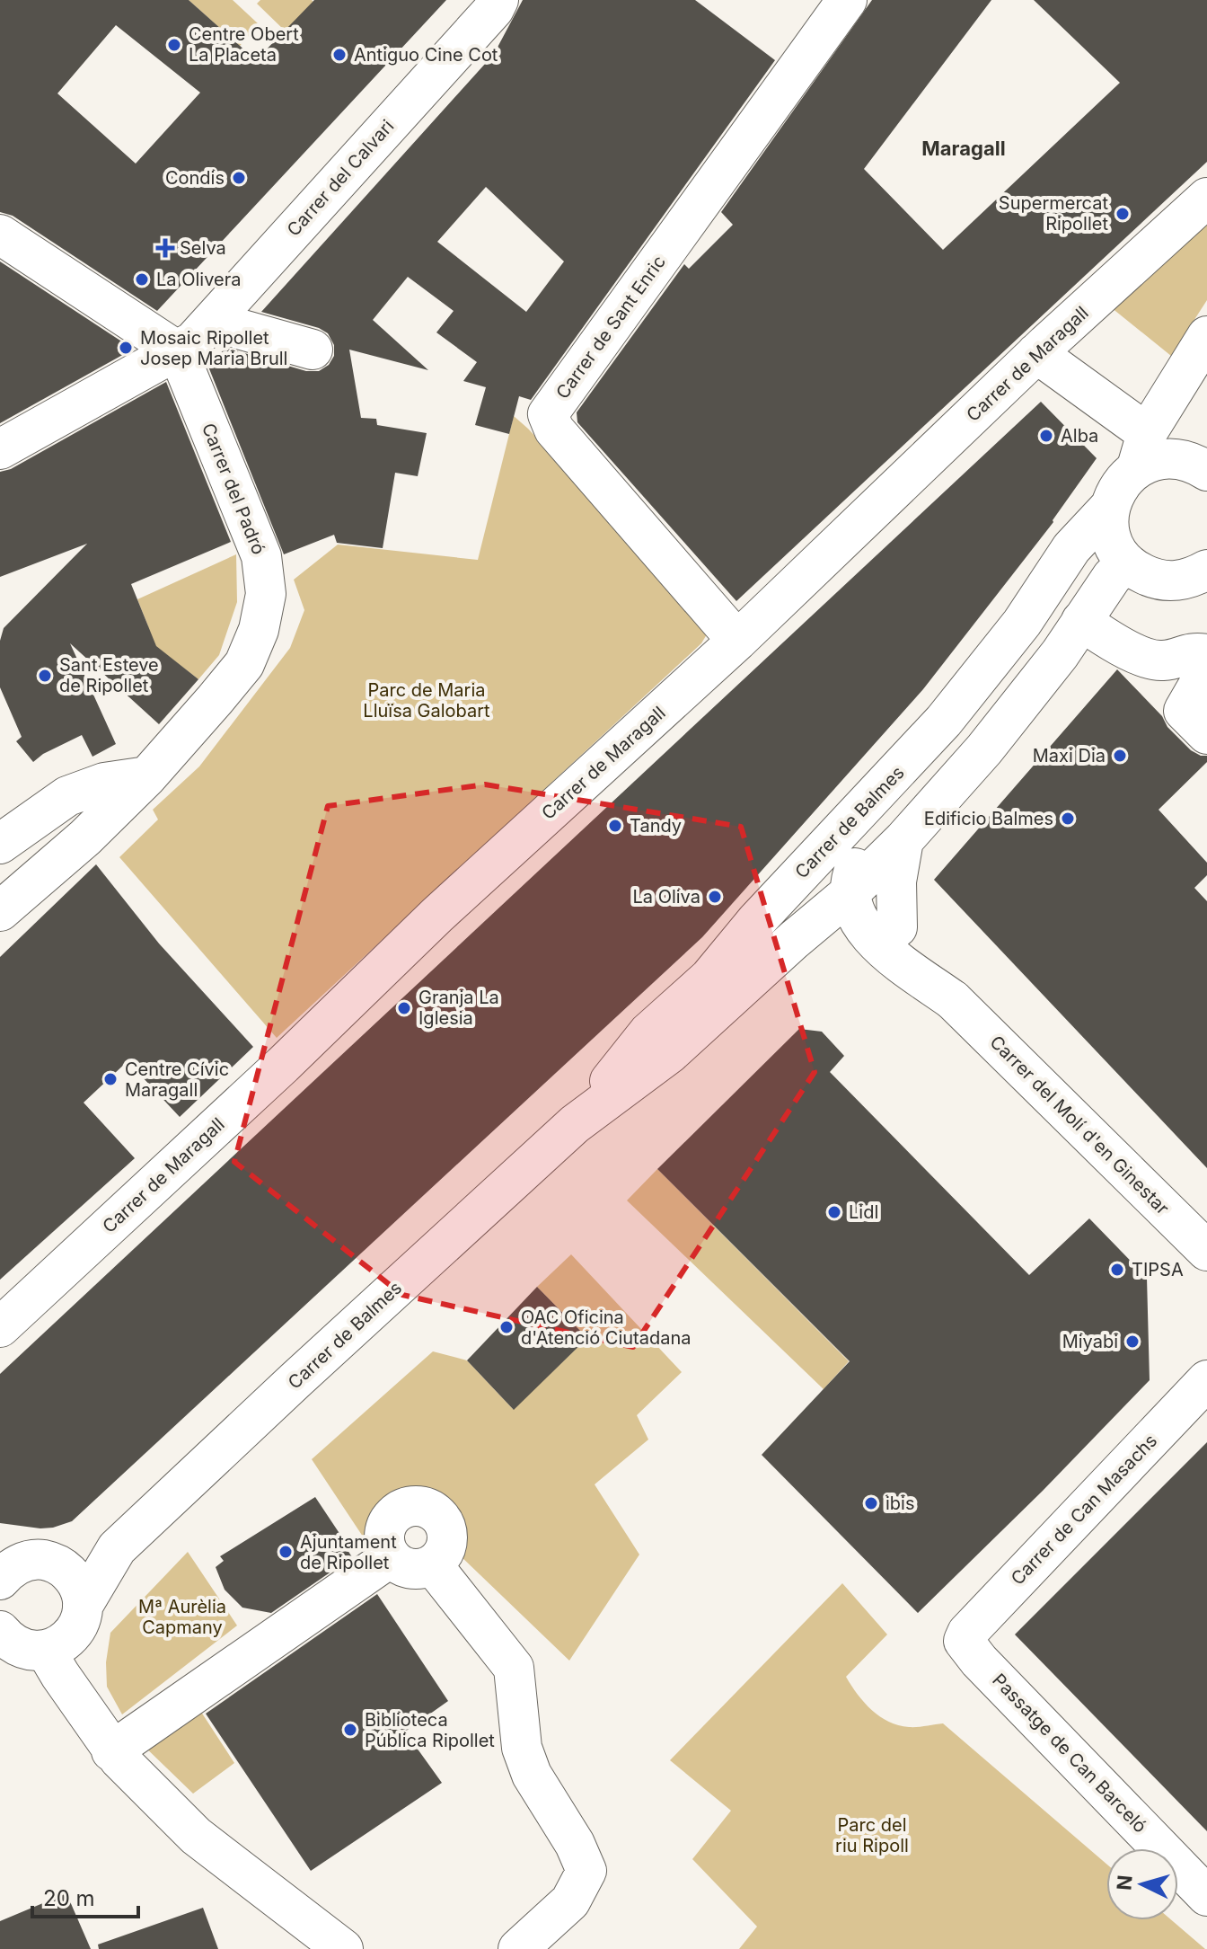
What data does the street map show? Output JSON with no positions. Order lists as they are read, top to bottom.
{
  "streets": {
    "street": [
      "Carrer del Calvari",
      "Carrer de Sant Enric",
      "Carrer de Maragall",
      "Carrer del Padró",
      "Carrer de Balmes",
      "Carrer del Molí d'en Ginestar",
      "Carrer de Can Masachs",
      "Passatge de Can Barceló"
    ]
  },
  "crossings": [
    ["Carrer del Calvari", "Carrer del Padró"],
    ["Carrer de Sant Enric", "Carrer de Maragall"],
    ["Carrer de Balmes", "Carrer del Molí d'en Ginestar"],
    ["Carrer de Can Masachs", "Passatge de Can Barceló"]
  ],
  "districts": ["Maragall"],
  "parks": ["Parc de Maria Lluïsa Galobart", "Mª Aurèlia Capmany", "Parc del riu Ripoll"],
  "places": {
    "other": [
      "Centre Obert La Placeta",
      "Antiguo Cine Cot",
      "Condis",
      "Supermercat Ripollet",
      "La Olivera",
      "Mosaic Ripollet Josep Maria Brull",
      "Alba",
      "Sant Esteve de Ripollet",
      "Maxi Dia",
      "Edificio Balmes",
      "Tandy",
      "La Oliva",
      "Granja La Iglesia",
      "Centre Cívic Maragall",
      "Lidl",
      "TIPSA",
      "OAC Oficina d'Atenció Ciutadana",
      "Miyabi",
      "ibis",
      "Ajuntament de Ripollet",
      "Biblioteca Pública Ripollet"
    ],
    "health": ["Selva"]
  },
  "scale_bar": "20 m",
  "north": "left"
}
